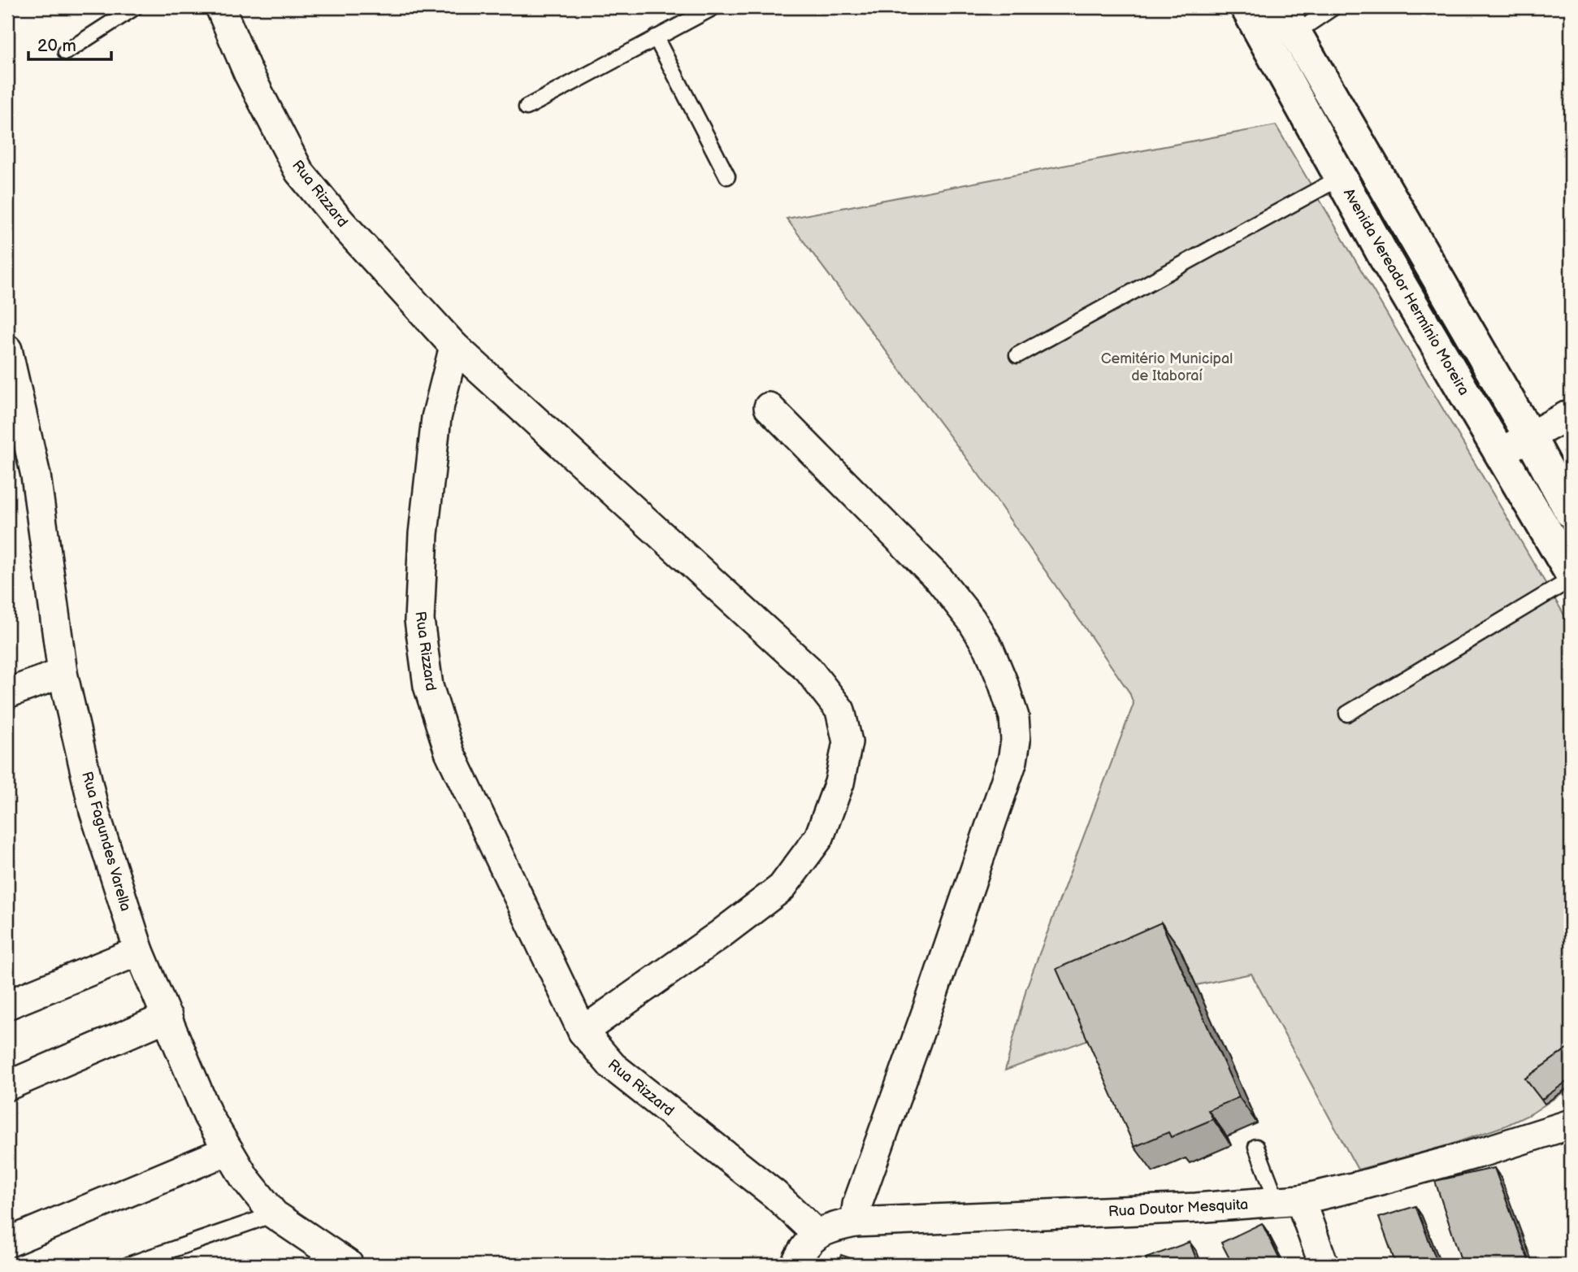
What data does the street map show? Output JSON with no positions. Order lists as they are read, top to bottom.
{
  "streets": {
    "street": [
      "Rua Rizzard",
      "Avenida Vereador Hermínio Moreira",
      "Rua Fagundes Varella",
      "Rua Doutor Mesquita"
    ]
  },
  "crossings": [
    ["Rua Rizzard", "Rua Doutor Mesquita"]
  ],
  "parks": ["Cemitério Municipal de Itaboraí"],
  "scale_bar": "20 m"
}
